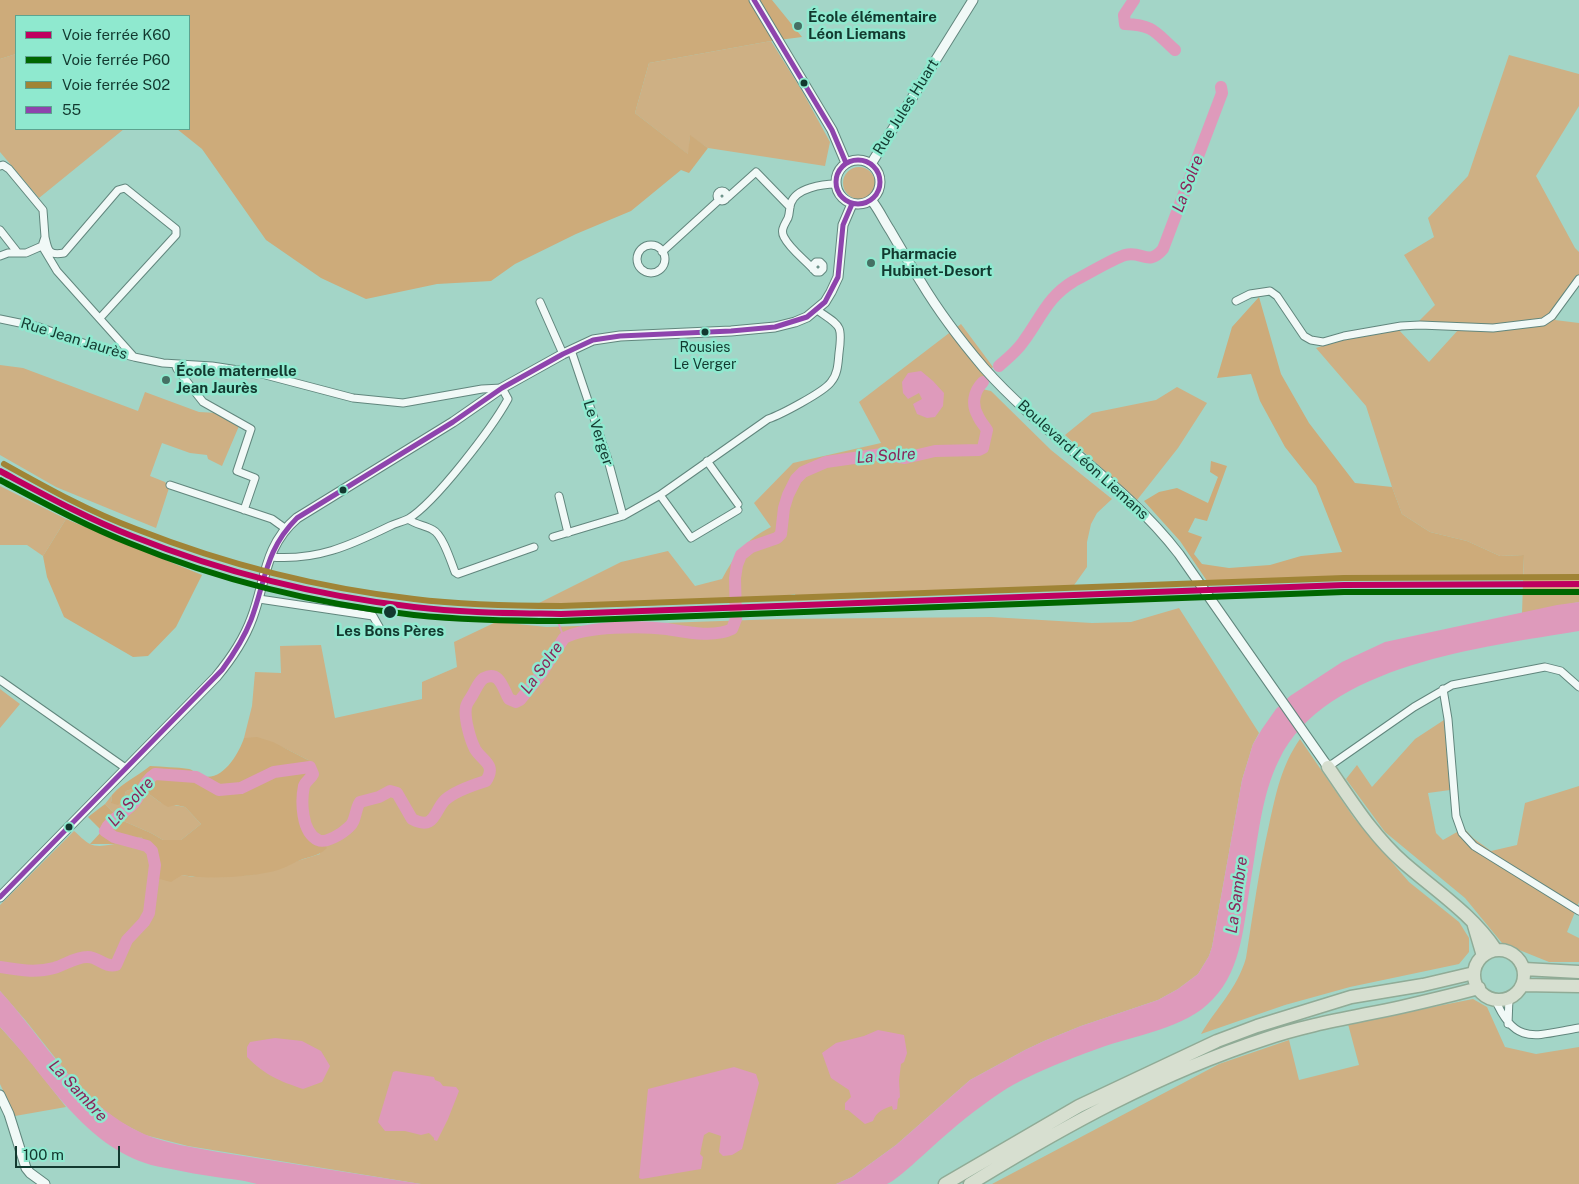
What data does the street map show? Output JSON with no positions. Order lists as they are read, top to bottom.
{
  "streets": {
    "highway": ["Boulevard Léon Liemans"],
    "street": ["Rue Jules Huart", "Rue Jean Jaurès", "Le Verger"]
  },
  "crossings": [
    ["Rue Jules Huart", "Boulevard Léon Liemans"]
  ],
  "water": ["La Solre", "La Sambre"],
  "places": [
    "École élémentaire Léon Liemans",
    "Pharmacie Hubinet-Desort",
    "Rousies Le Verger",
    "École maternelle Jean Jaurès",
    "Les Bons Pères"
  ],
  "lines": [
    "transit line 55",
    "rail line S02",
    "rail line K60",
    "rail line P60"
  ],
  "legend": [
    "Voie ferrée K60",
    "Voie ferrée P60",
    "Voie ferrée S02",
    "55"
  ],
  "scale_bar": "100 m"
}
